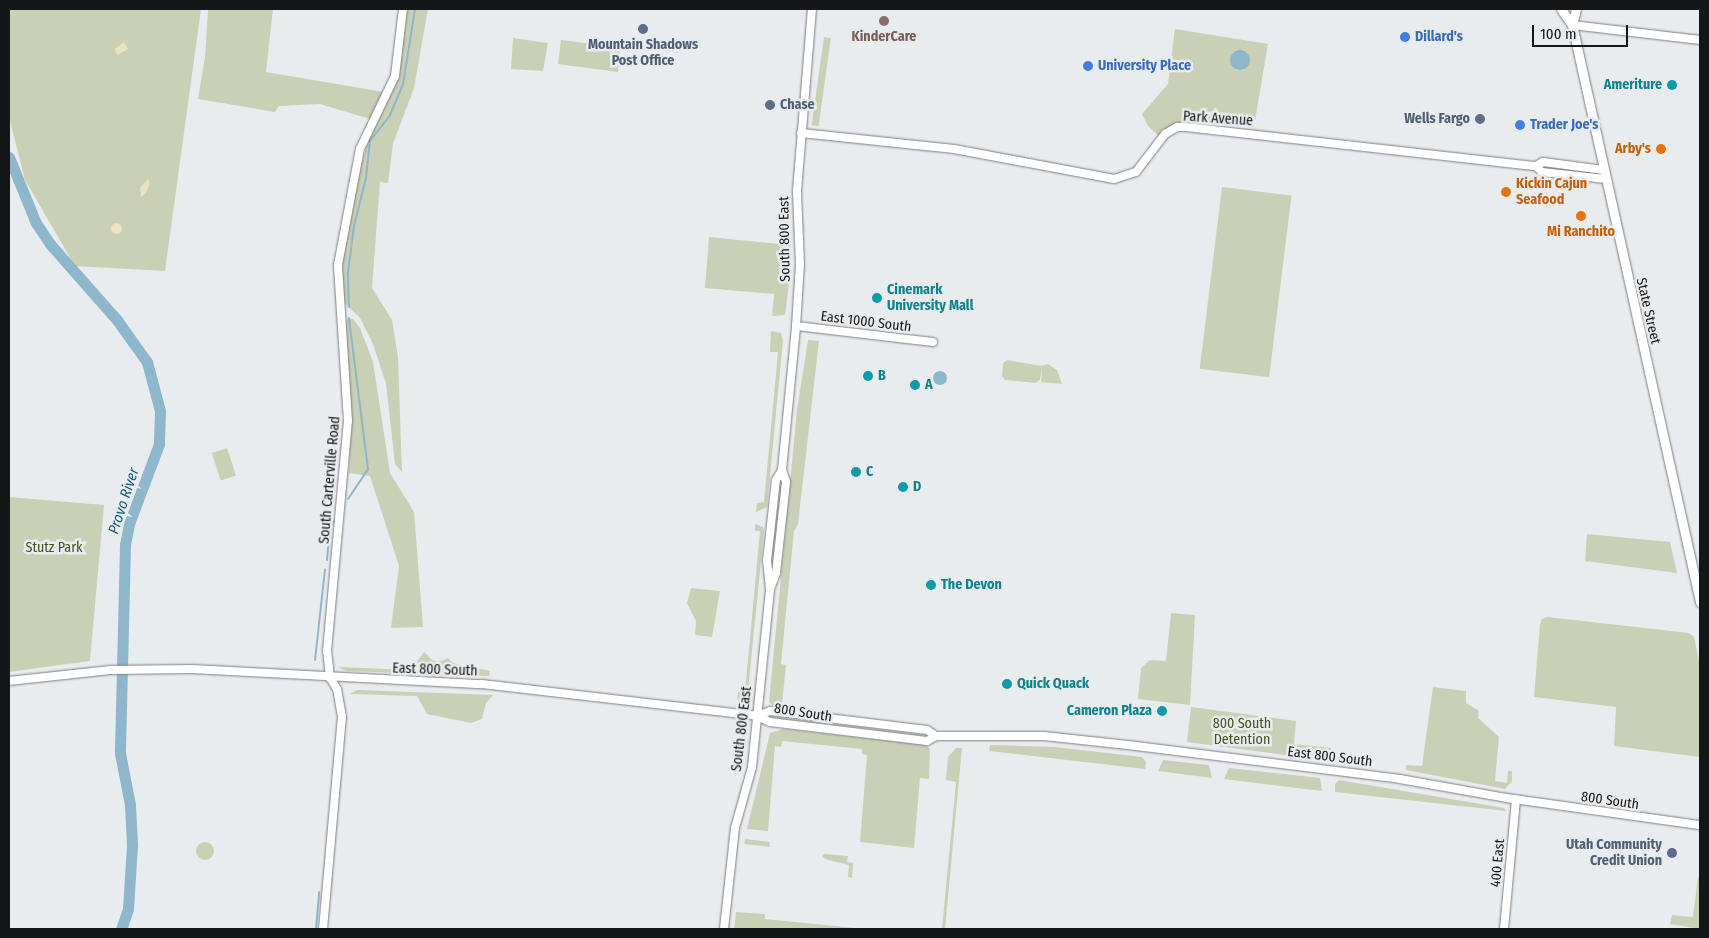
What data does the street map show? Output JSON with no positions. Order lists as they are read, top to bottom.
{
  "streets": {
    "main road": [
      "Park Avenue",
      "South 800 East",
      "State Street",
      "East 1000 South",
      "South Carterville Road",
      "East 800 South",
      "800 South",
      "400 East"
    ]
  },
  "crossings": [
    ["Park Avenue", "South 800 East"],
    ["Park Avenue", "State Street"],
    ["South 800 East", "East 1000 South"],
    ["South 800 East", "East 800 South"],
    ["South 800 East", "800 South"],
    ["South Carterville Road", "East 800 South"],
    ["East 800 South", "800 South"],
    ["East 800 South", "400 East"],
    ["800 South", "400 East"]
  ],
  "water": ["Provo River"],
  "parks": ["Stutz Park", "800 South Detention"],
  "places": [
    "KinderCare",
    "Mountain Shadows Post Office",
    "Dillard's",
    "University Place",
    "Ameriture",
    "Chase",
    "Wells Fargo",
    "Trader Joe's",
    "Arby's",
    "Kickin Cajun Seafood",
    "Mi Ranchito",
    "Cinemark University Mall",
    "B",
    "A",
    "C",
    "D",
    "The Devon",
    "Quick Quack",
    "Cameron Plaza",
    "Utah Community Credit Union"
  ],
  "scale_bar": "100 m"
}
